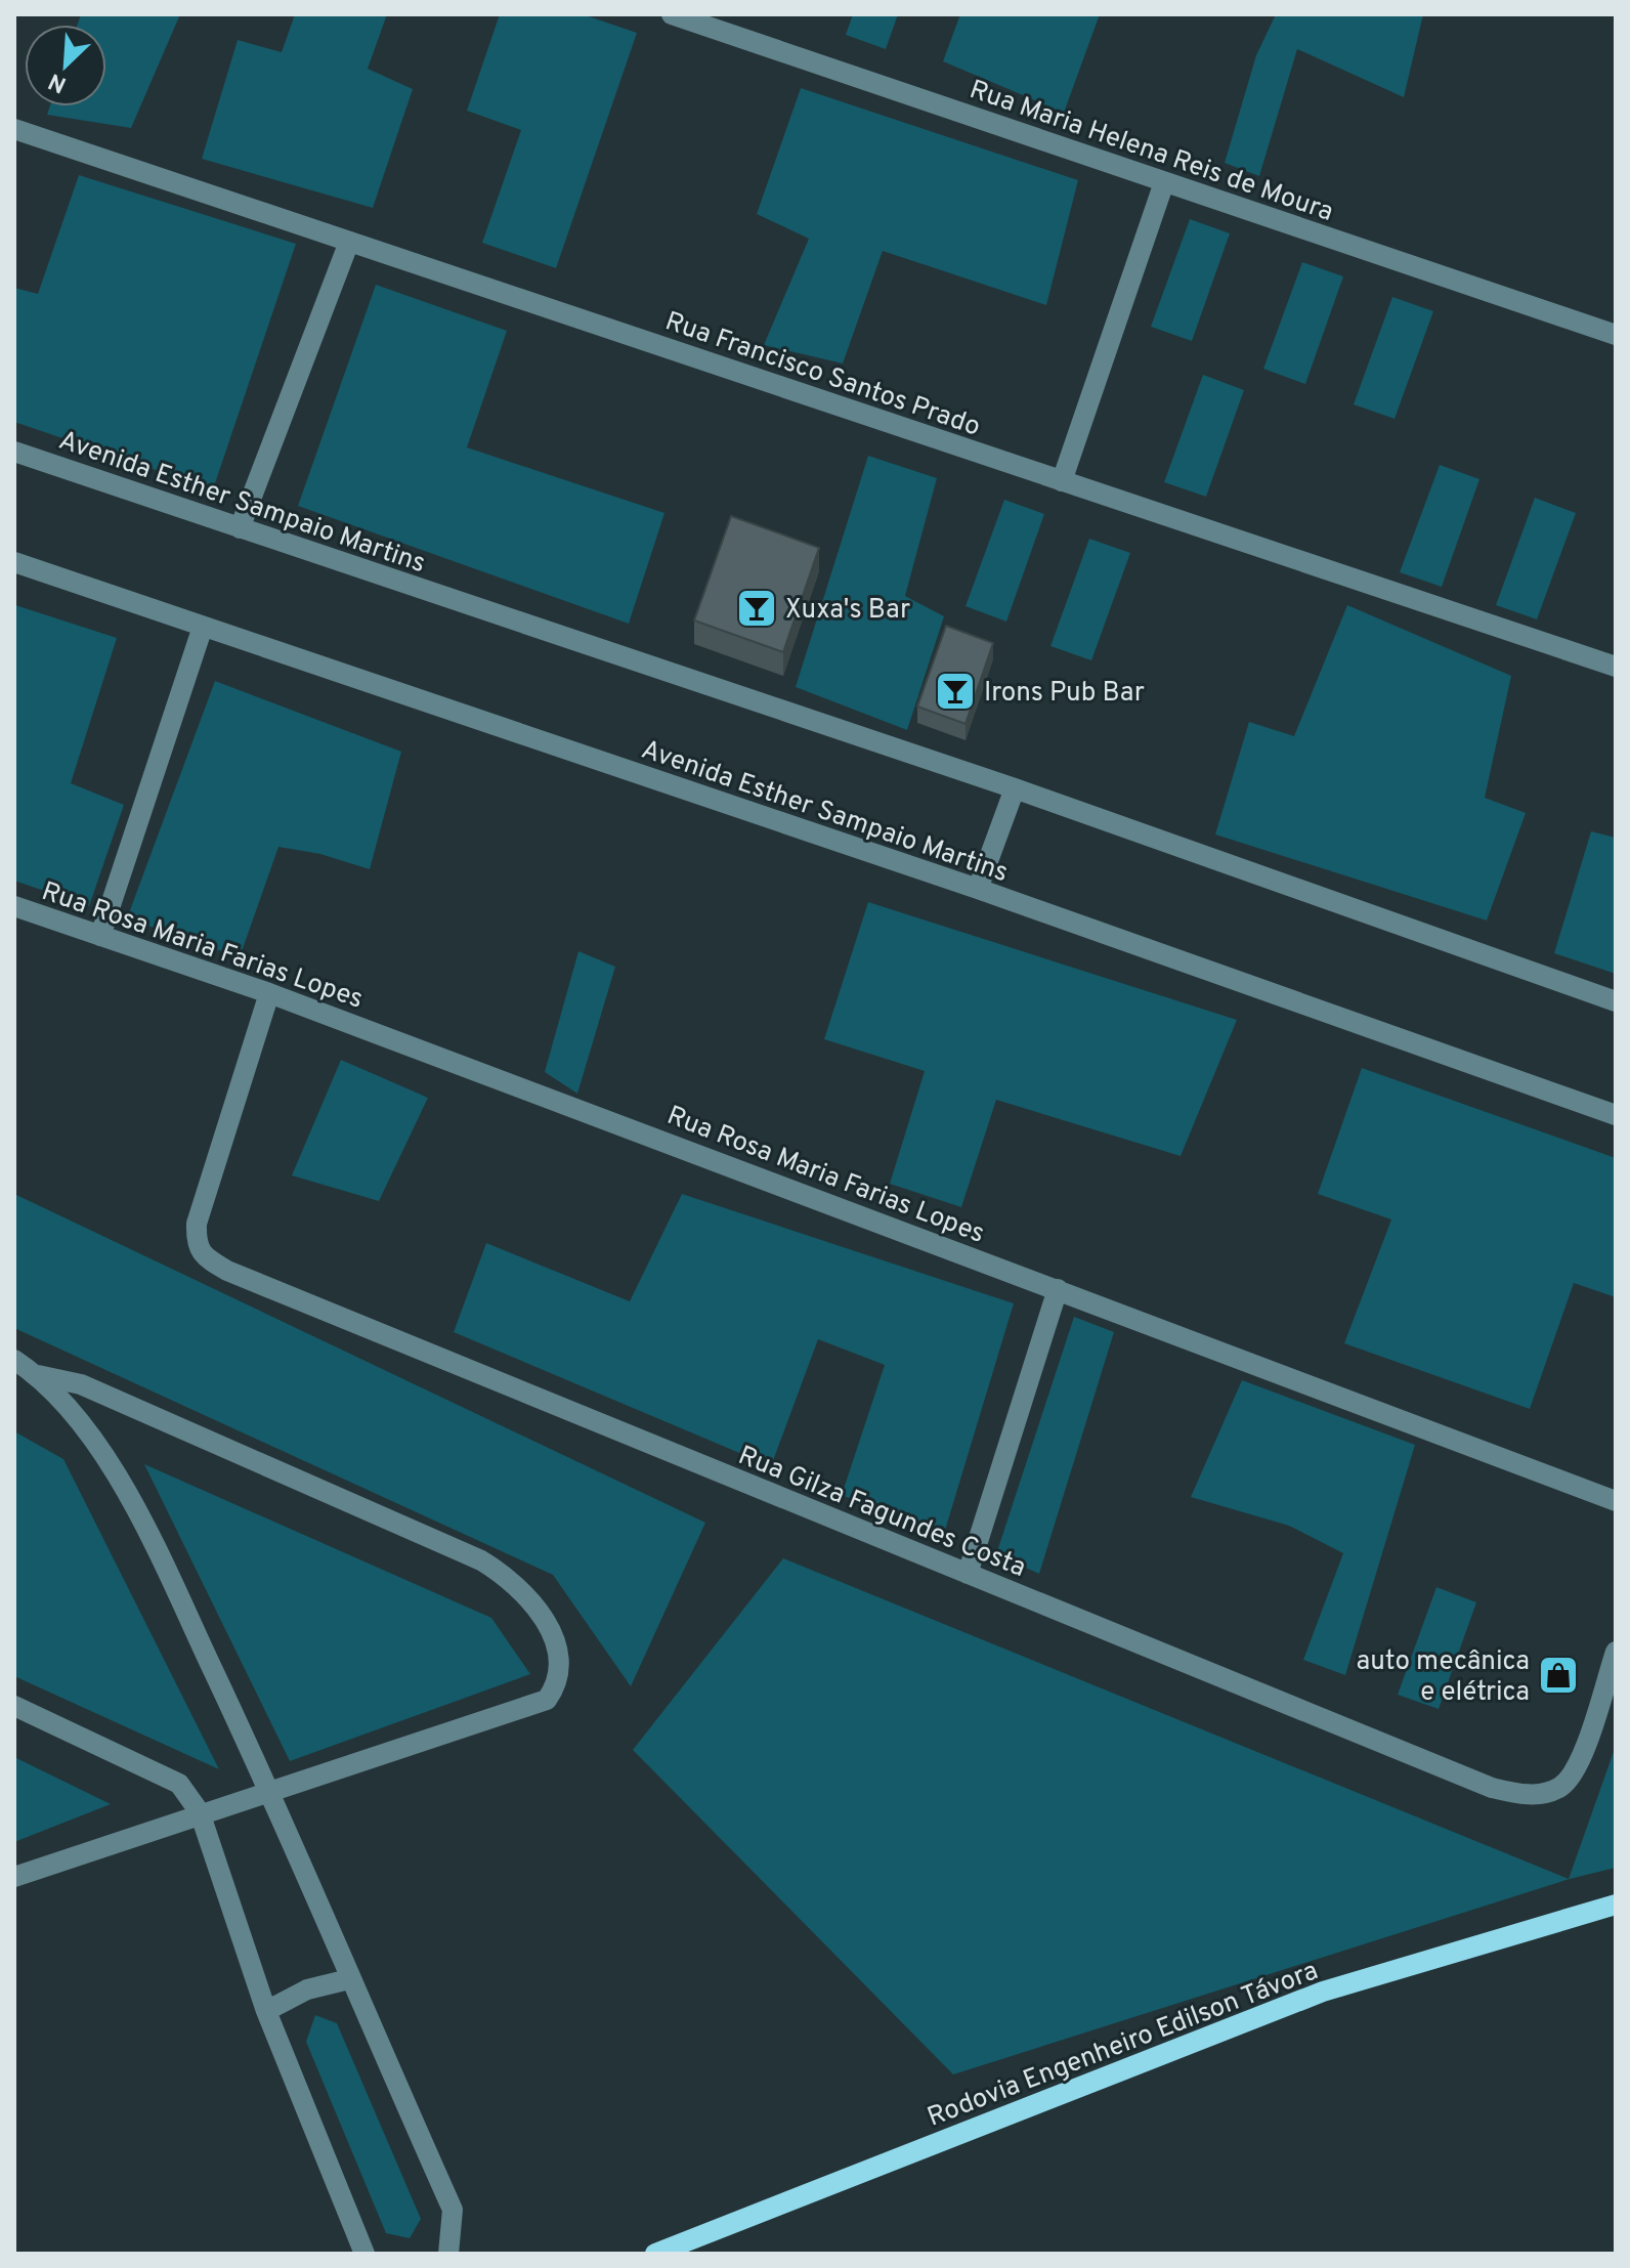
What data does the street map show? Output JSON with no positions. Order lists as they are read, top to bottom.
{
  "streets": {
    "main road": ["Rodovia Engenheiro Edilson Távora"],
    "street": [
      "Rua Maria Helena Reis de Moura",
      "Rua Francisco Santos Prado",
      "Avenida Esther Sampaio Martins",
      "Rua Rosa Maria Farias Lopes",
      "Rua Gilza Fagundes Costa"
    ]
  },
  "crossings": [
    ["Rua Rosa Maria Farias Lopes", "Rua Gilza Fagundes Costa"]
  ],
  "places": {
    "bar": ["Xuxa's Bar", "Irons Pub Bar"],
    "shop": ["auto mecânica e elétrica"]
  },
  "north": "bottom left"
}
